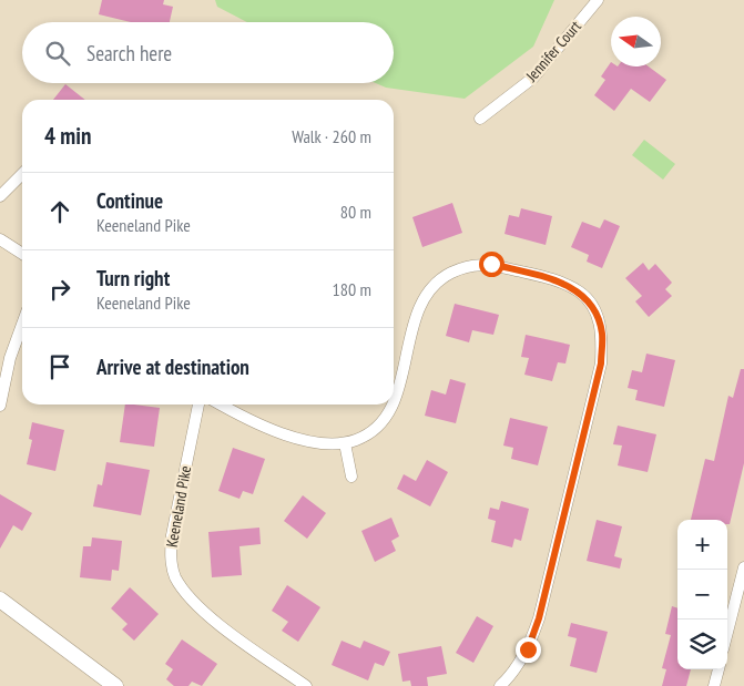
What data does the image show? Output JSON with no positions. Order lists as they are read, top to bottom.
{
  "streets": {
    "street": ["Jennifer Court", "Keeneland Pike"]
  },
  "north": "left",
  "page": {
    "search": "Search here",
    "heading": ["4 min", "Walk · 260 m"],
    "list": [
      ["Continue", "Keeneland Pike", "80 m"],
      ["Turn right", "Keeneland Pike", "180 m"],
      "Arrive at destination"
    ],
    "map_buttons": ["+", "−"]
  }
}
